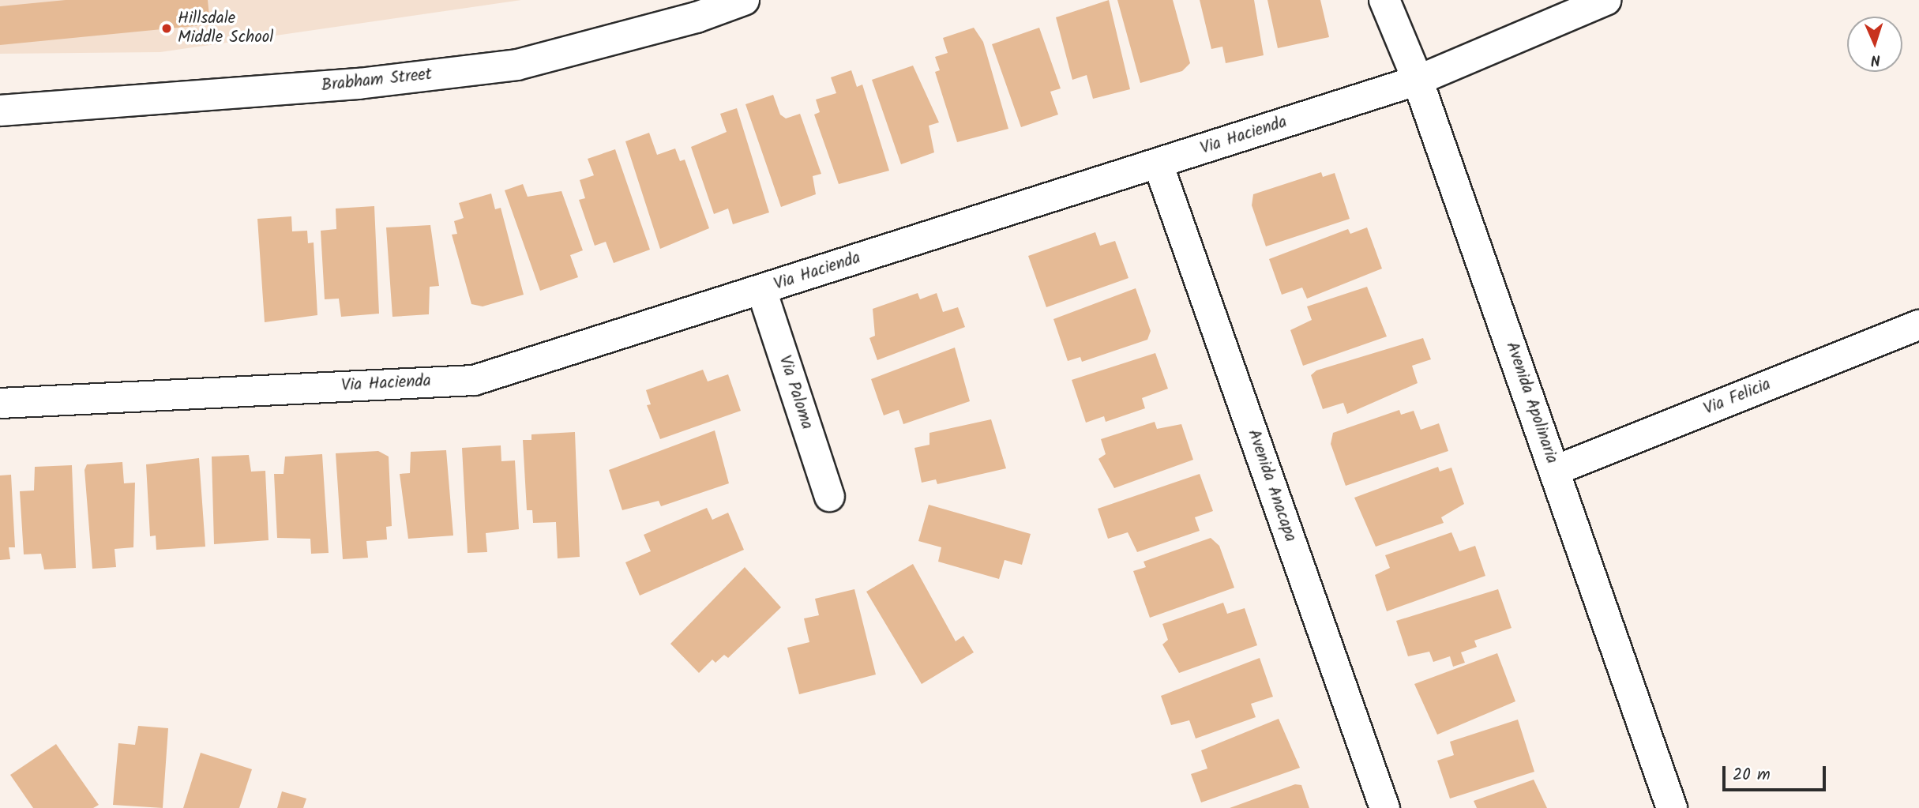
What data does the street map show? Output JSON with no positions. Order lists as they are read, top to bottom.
{
  "streets": {
    "street": [
      "Brabham Street",
      "Via Hacienda",
      "Via Paloma",
      "Via Felicia",
      "Avenida Apolinaria",
      "Avenida Anacapa"
    ]
  },
  "crossings": [
    ["Via Hacienda", "Via Paloma"],
    ["Via Hacienda", "Avenida Apolinaria"],
    ["Via Hacienda", "Avenida Anacapa"],
    ["Via Felicia", "Avenida Apolinaria"]
  ],
  "places": ["Hillsdale Middle School"],
  "scale_bar": "20 m",
  "north": "bottom"
}
